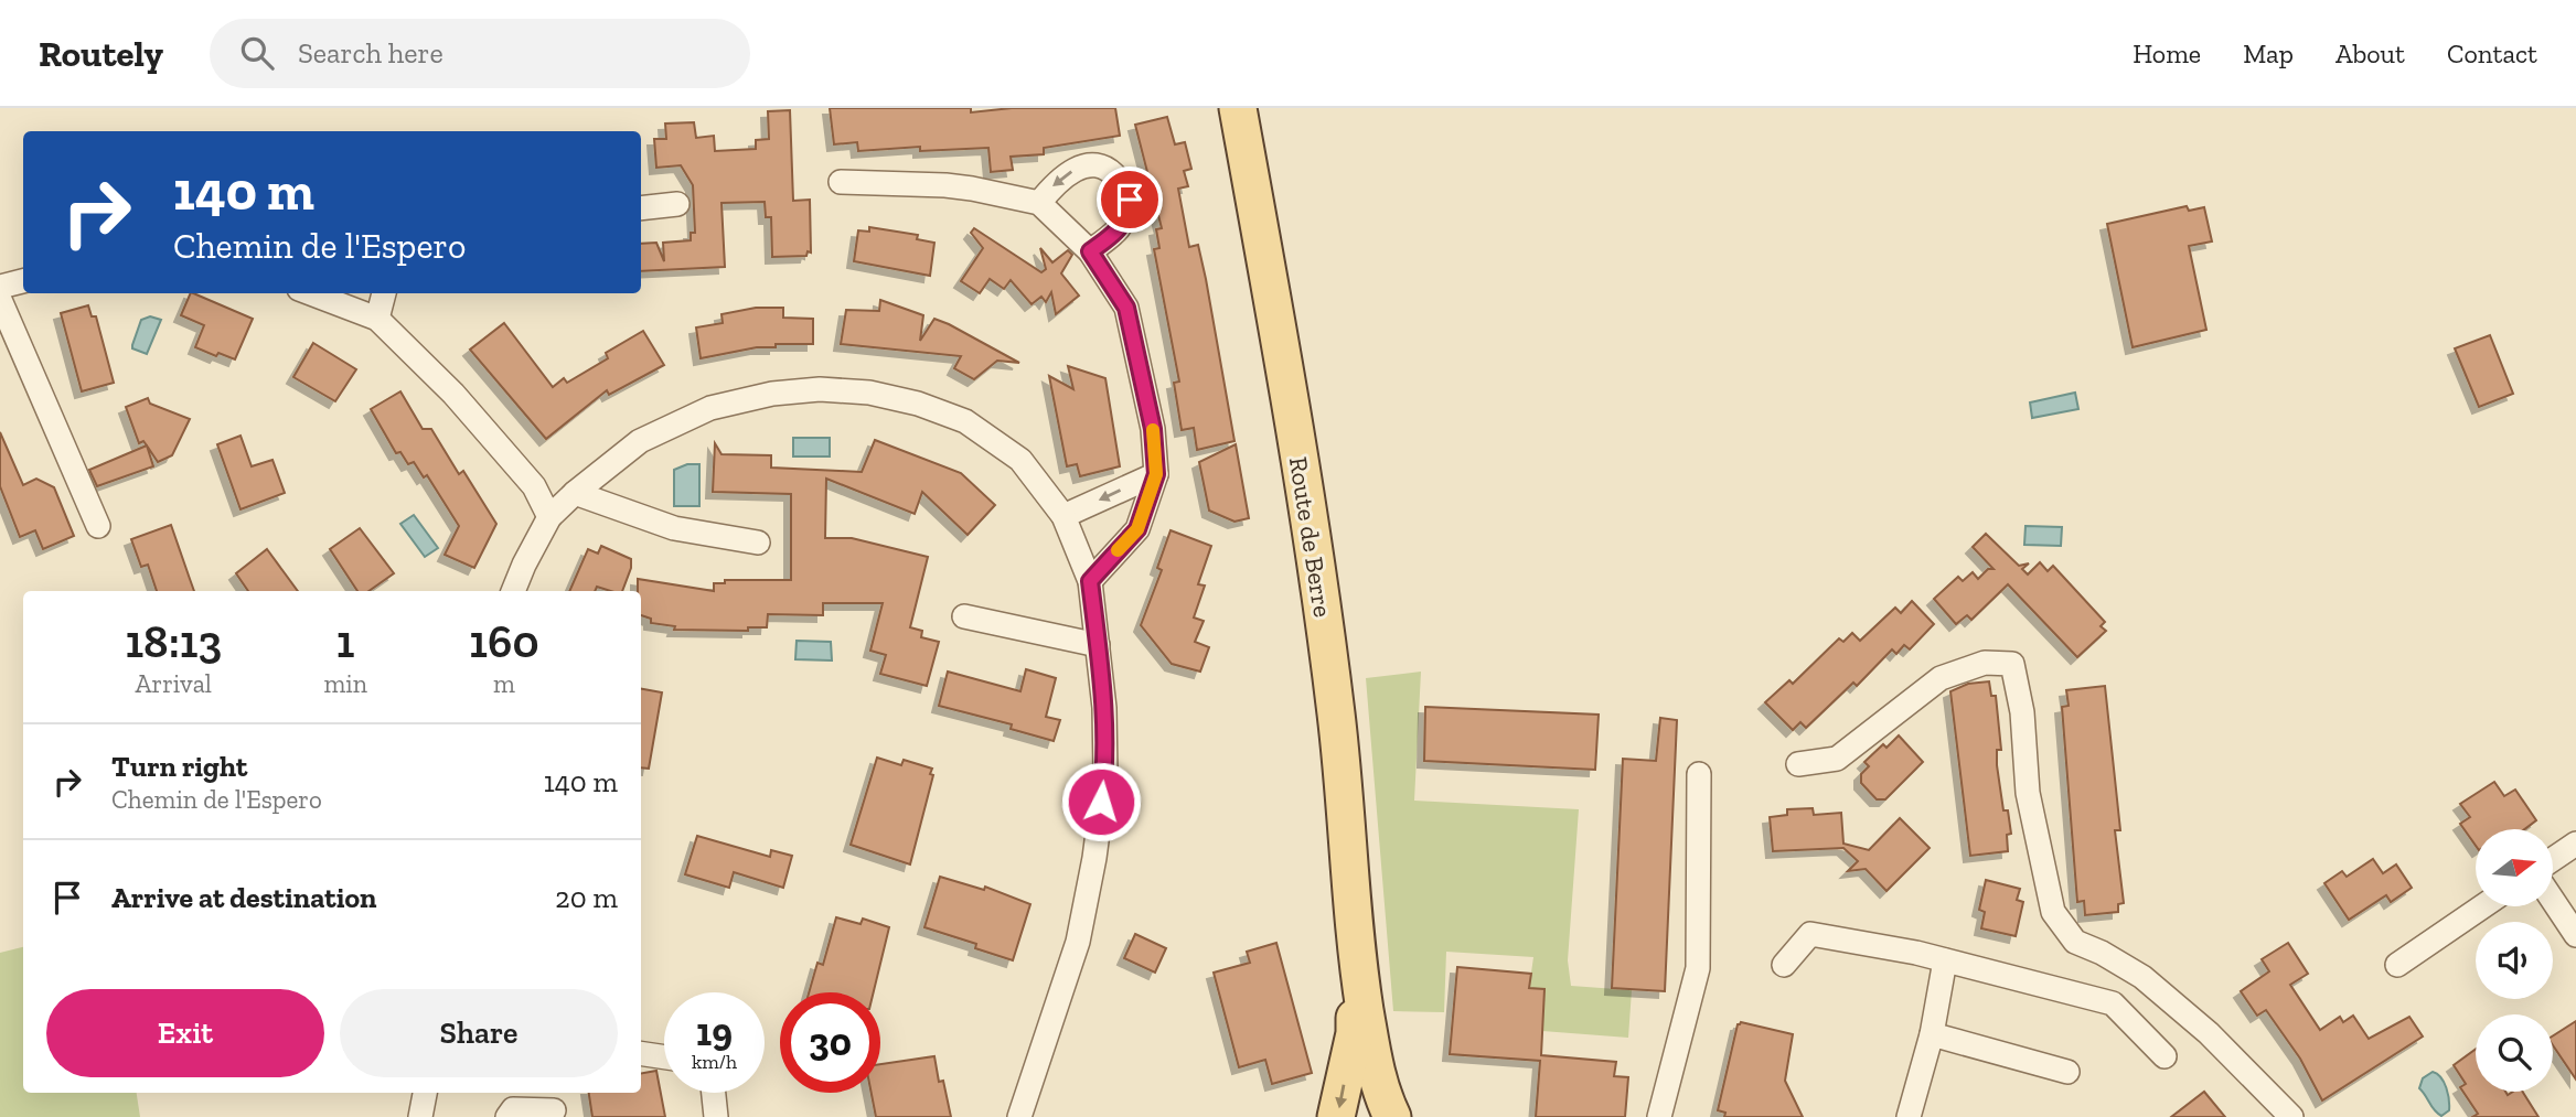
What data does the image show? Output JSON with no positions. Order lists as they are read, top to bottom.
{
  "streets": {
    "main road": ["Route de Berre"]
  },
  "north": "right",
  "page": {
    "header": "Routely",
    "search": "Search here",
    "nav": [
      "Home",
      "Map",
      "About",
      "Contact"
    ],
    "turn": ["140 m", "Chemin de l'Espero"],
    "eta": [
      "18:13",
      "Arrival",
      "1",
      "min",
      "160",
      "m"
    ],
    "list": [
      {
        "name": "Turn right",
        "note": "Chemin de l'Espero",
        "value": "140 m"
      },
      {
        "name": "Arrive at destination",
        "value": "20 m"
      }
    ],
    "buttons": ["Exit", "Share"],
    "speed": "19 km/h",
    "limit": "30"
  }
}
